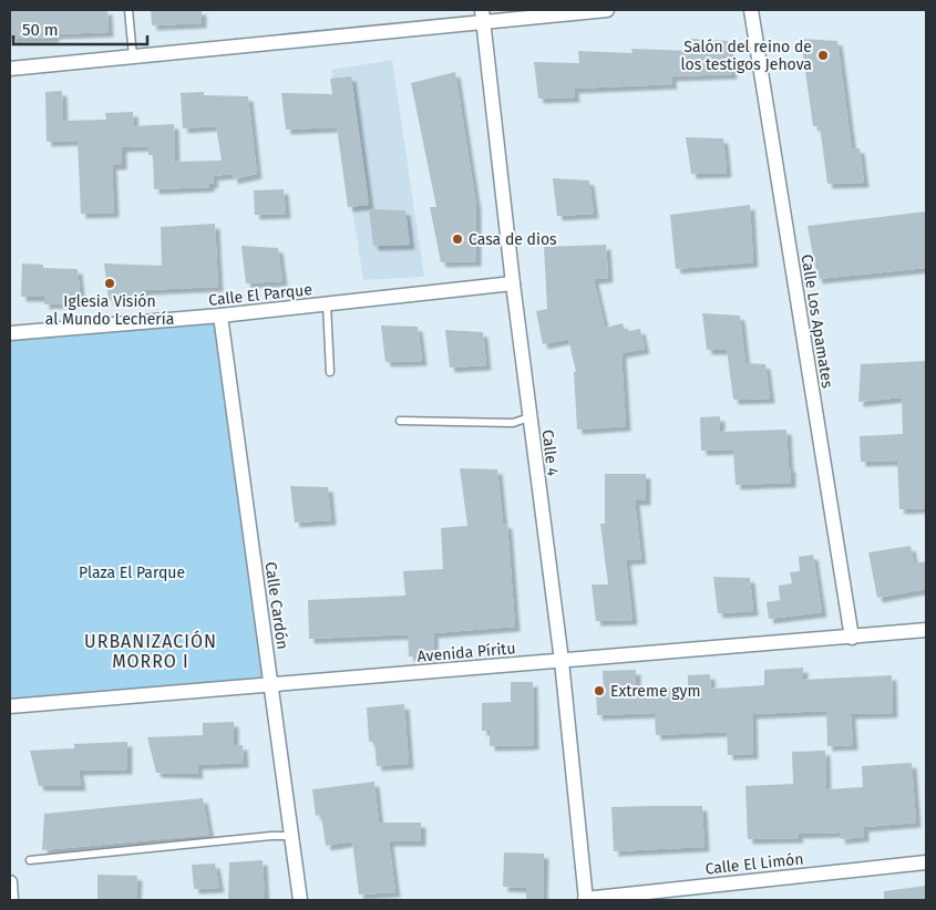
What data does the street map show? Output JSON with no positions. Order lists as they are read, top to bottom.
{
  "streets": {
    "street": [
      "Calle El Parque",
      "Calle Los Apamates",
      "Calle 4",
      "Calle Cardón",
      "Avenida Píritu",
      "Calle El Limón"
    ]
  },
  "crossings": [
    ["Calle El Parque", "Calle 4"],
    ["Calle El Parque", "Calle Cardón"],
    ["Calle Los Apamates", "Avenida Píritu"],
    ["Calle 4", "Avenida Píritu"],
    ["Calle 4", "Calle El Limón"],
    ["Calle Cardón", "Avenida Píritu"]
  ],
  "districts": ["URBANIZACIÓN MORRO I"],
  "parks": ["Plaza El Parque"],
  "places": [
    "Salón del reino de los testigos Jehova",
    "Casa de dios",
    "Iglesia Visión al Mundo Lechería",
    "Extreme gym"
  ],
  "scale_bar": "50 m"
}
